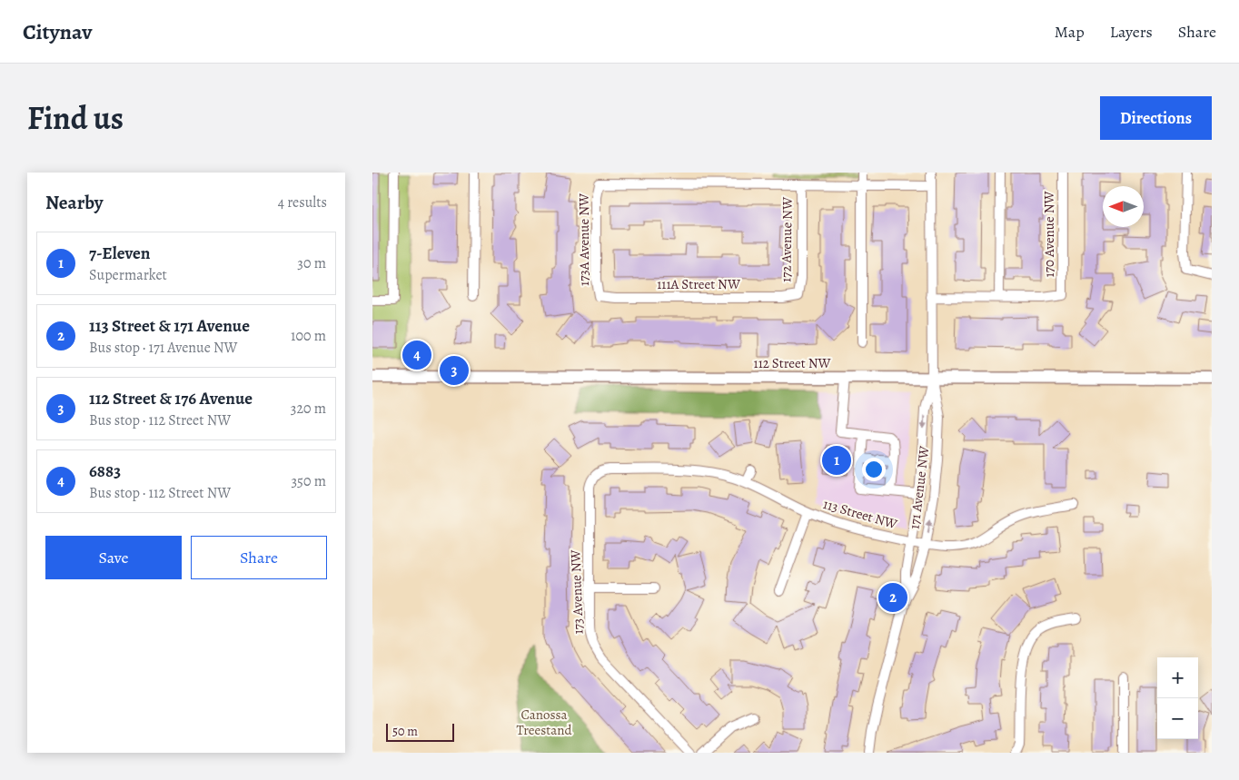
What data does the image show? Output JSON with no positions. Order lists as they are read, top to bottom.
{
  "streets": {
    "main road": ["112 Street NW"],
    "street": [
      "170 Avenue NW",
      "173A Avenue NW",
      "172 Avenue NW",
      "111A Street NW",
      "171 Avenue NW",
      "113 Street NW",
      "173 Avenue NW"
    ]
  },
  "crossings": [
    ["173A Avenue NW", "172 Avenue NW"],
    ["173A Avenue NW", "111A Street NW"],
    ["172 Avenue NW", "111A Street NW"],
    ["112 Street NW", "171 Avenue NW"],
    ["171 Avenue NW", "113 Street NW"],
    ["113 Street NW", "173 Avenue NW"]
  ],
  "parks": ["Canossa Treestand"],
  "scale_bar": "50 m",
  "north": "left",
  "page": {
    "header": "Citynav",
    "nav": ["Map", "Layers", "Share"],
    "title": "Find us",
    "buttons": [
      "Directions",
      ["Save", "Share"]
    ],
    "heading": ["Nearby", "4 results"],
    "list": [
      {
        "mark": "1",
        "name": "7-Eleven",
        "note": "Supermarket",
        "value": "30 m"
      },
      {
        "mark": "2",
        "name": "113 Street & 171 Avenue",
        "note": "Bus stop · 171 Avenue NW",
        "value": "100 m"
      },
      {
        "mark": "3",
        "name": "112 Street & 176 Avenue",
        "note": "Bus stop · 112 Street NW",
        "value": "320 m"
      },
      {
        "mark": "4",
        "name": "6883",
        "note": "Bus stop · 112 Street NW",
        "value": "350 m"
      }
    ],
    "pins": [
      "4",
      "3",
      "1",
      "2"
    ],
    "map_buttons": ["+", "−"],
    "scale": "50 m"
  }
}
